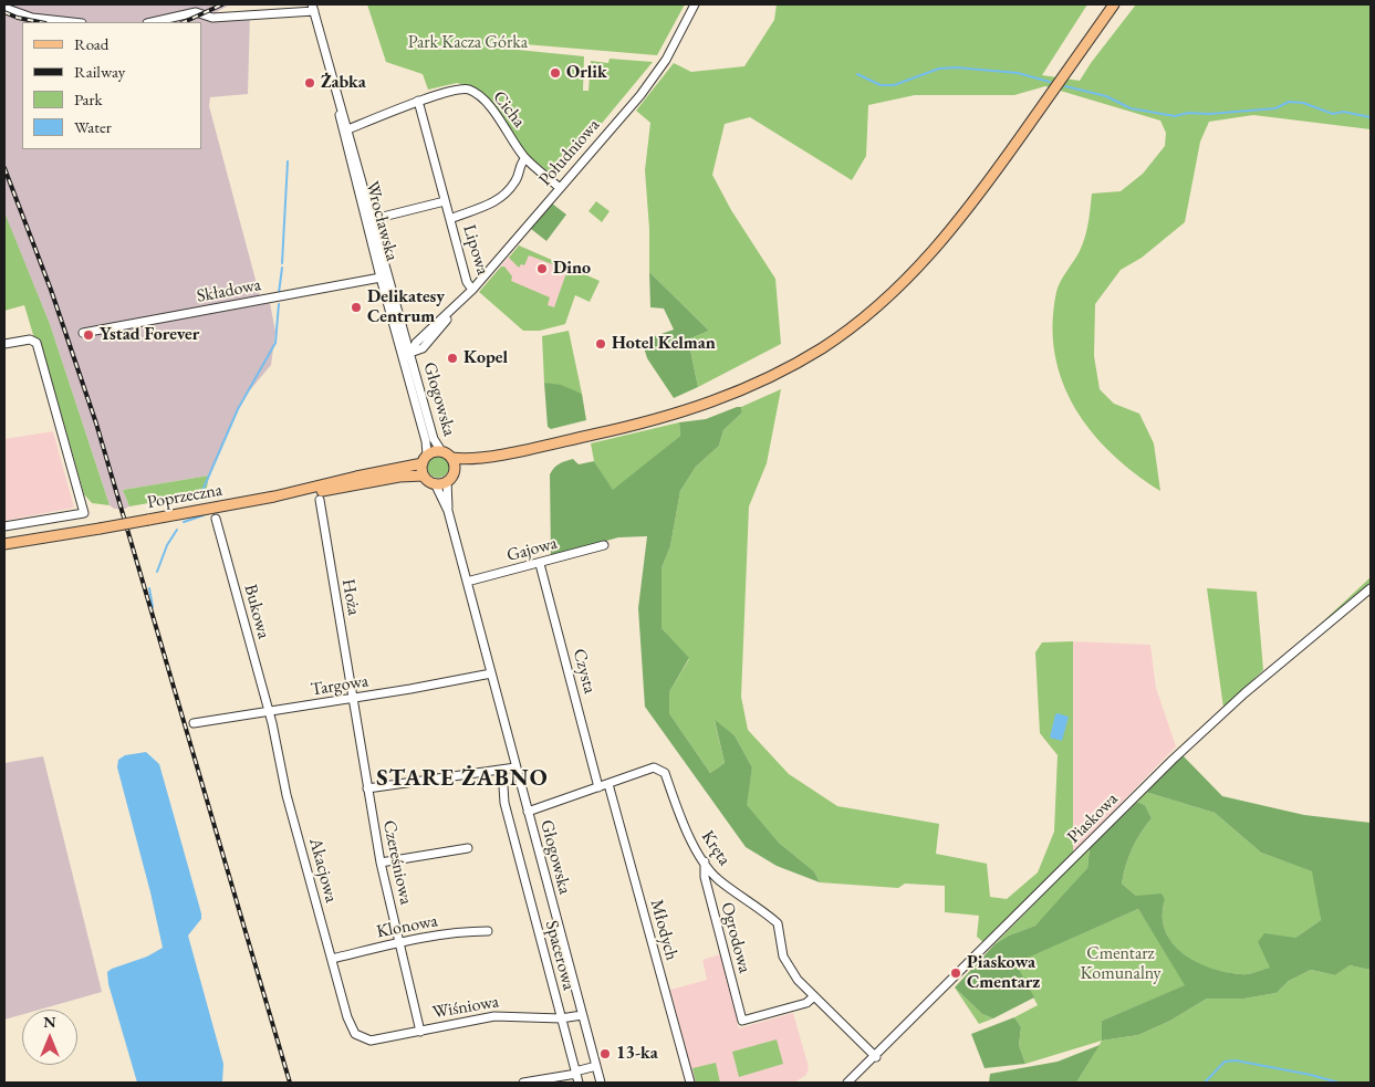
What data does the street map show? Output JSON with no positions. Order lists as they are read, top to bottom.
{
  "streets": {
    "main road": ["Poprzeczna"],
    "street": [
      "Cicha",
      "Południowa",
      "Wrocławska",
      "Lipowa",
      "Składowa",
      "Głogowska",
      "Gajowa",
      "Hoża",
      "Bukowa",
      "Czysta",
      "Targowa",
      "Piaskowa",
      "Kręta",
      "Czereśniowa",
      "Akacjowa",
      "Klonowa",
      "Młodych",
      "Ogrodowa",
      "Spacerowa",
      "Wiśniowa"
    ]
  },
  "crossings": [
    ["Cicha", "Południowa"],
    ["Cicha", "Wrocławska"],
    ["Cicha", "Lipowa"],
    ["Południowa", "Wrocławska"],
    ["Południowa", "Lipowa"],
    ["Południowa", "Głogowska"],
    ["Wrocławska", "Składowa"],
    ["Wrocławska", "Głogowska"],
    ["Głogowska", "Poprzeczna"],
    ["Głogowska", "Gajowa"],
    ["Głogowska", "Targowa"],
    ["Głogowska", "Kręta"],
    ["Głogowska", "Wiśniowa"],
    ["Gajowa", "Czysta"],
    ["Hoża", "Targowa"],
    ["Hoża", "Czereśniowa"],
    ["Bukowa", "Targowa"],
    ["Bukowa", "Akacjowa"],
    ["Czysta", "Kręta"],
    ["Targowa", "Czereśniowa"],
    ["Targowa", "Akacjowa"],
    ["Piaskowa", "Kręta"],
    ["Kręta", "Młodych"],
    ["Kręta", "Ogrodowa"],
    ["Czereśniowa", "Klonowa"],
    ["Czereśniowa", "Wiśniowa"],
    ["Akacjowa", "Klonowa"],
    ["Akacjowa", "Wiśniowa"],
    ["Spacerowa", "Wiśniowa"]
  ],
  "districts": ["STARE ŻABNO"],
  "parks": ["Park Kacza Górka", "Cmentarz Komunalny"],
  "places": [
    "Orlik",
    "Żabka",
    "Dino",
    "Delikatesy Centrum",
    "Ystad Forever",
    "Hotel Kelman",
    "Kopel",
    "Piaskowa Cmentarz",
    "13-ka"
  ],
  "legend": [
    "Road",
    "Railway",
    "Park",
    "Water"
  ],
  "north": "top"
}
